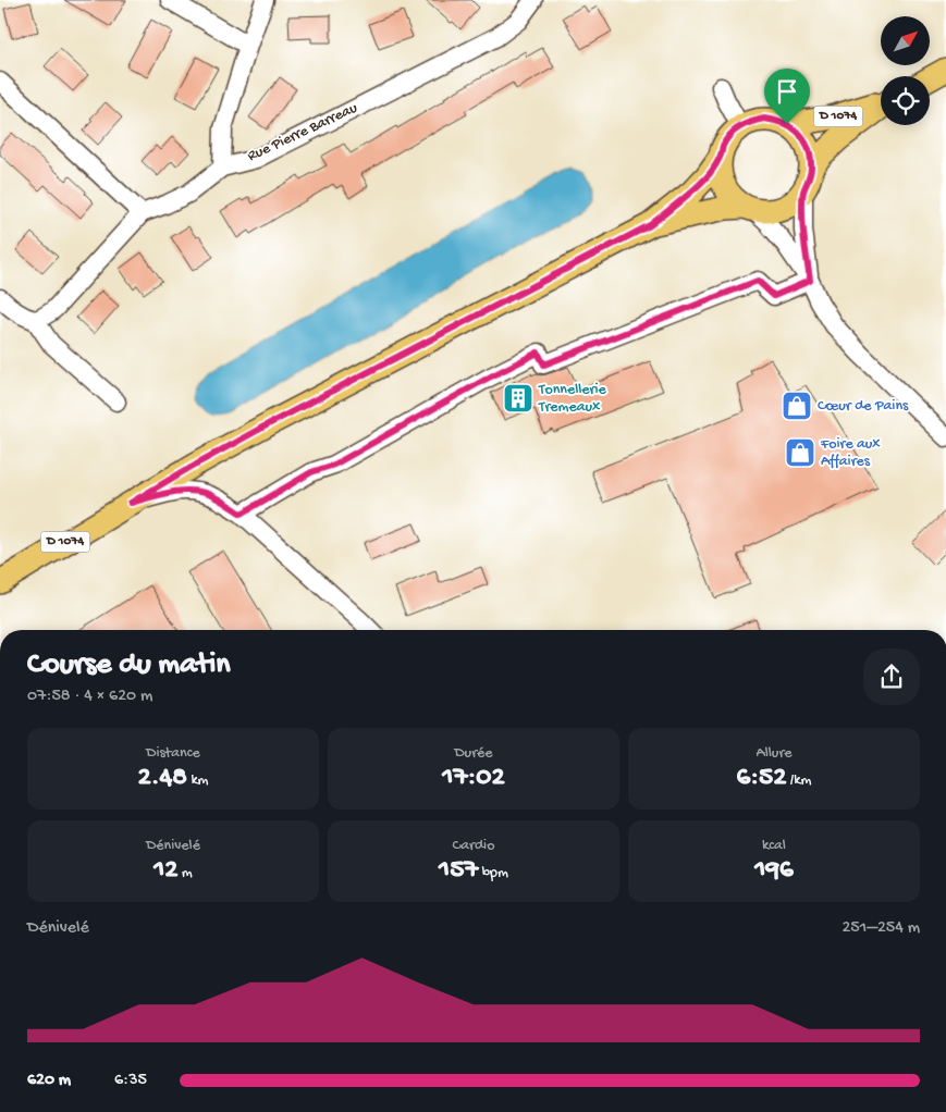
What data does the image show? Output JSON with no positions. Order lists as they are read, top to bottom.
{
  "streets": {
    "main road": ["D 1074"],
    "street": ["Rue Pierre Barreau"]
  },
  "places": {
    "building": ["Tonnellerie Tremeaux"],
    "shop": ["Cœur de Pains", "Foire aux Affaires"]
  },
  "north": "top right",
  "page": {
    "heading": ["Course du matin", "07:58 · 4 × 620 m"],
    "stats": [
      ["Distance", "2.48 km"],
      ["Durée", "17:02"],
      ["Allure", "6:52 /km"],
      ["Dénivelé", "12 m"],
      ["Cardio", "157 bpm"],
      ["kcal", "196"]
    ],
    "chart": ["Dénivelé", "251–254 m"],
    "list": [
      {
        "name": "620 m",
        "note": "6:35"
      }
    ]
  }
}
